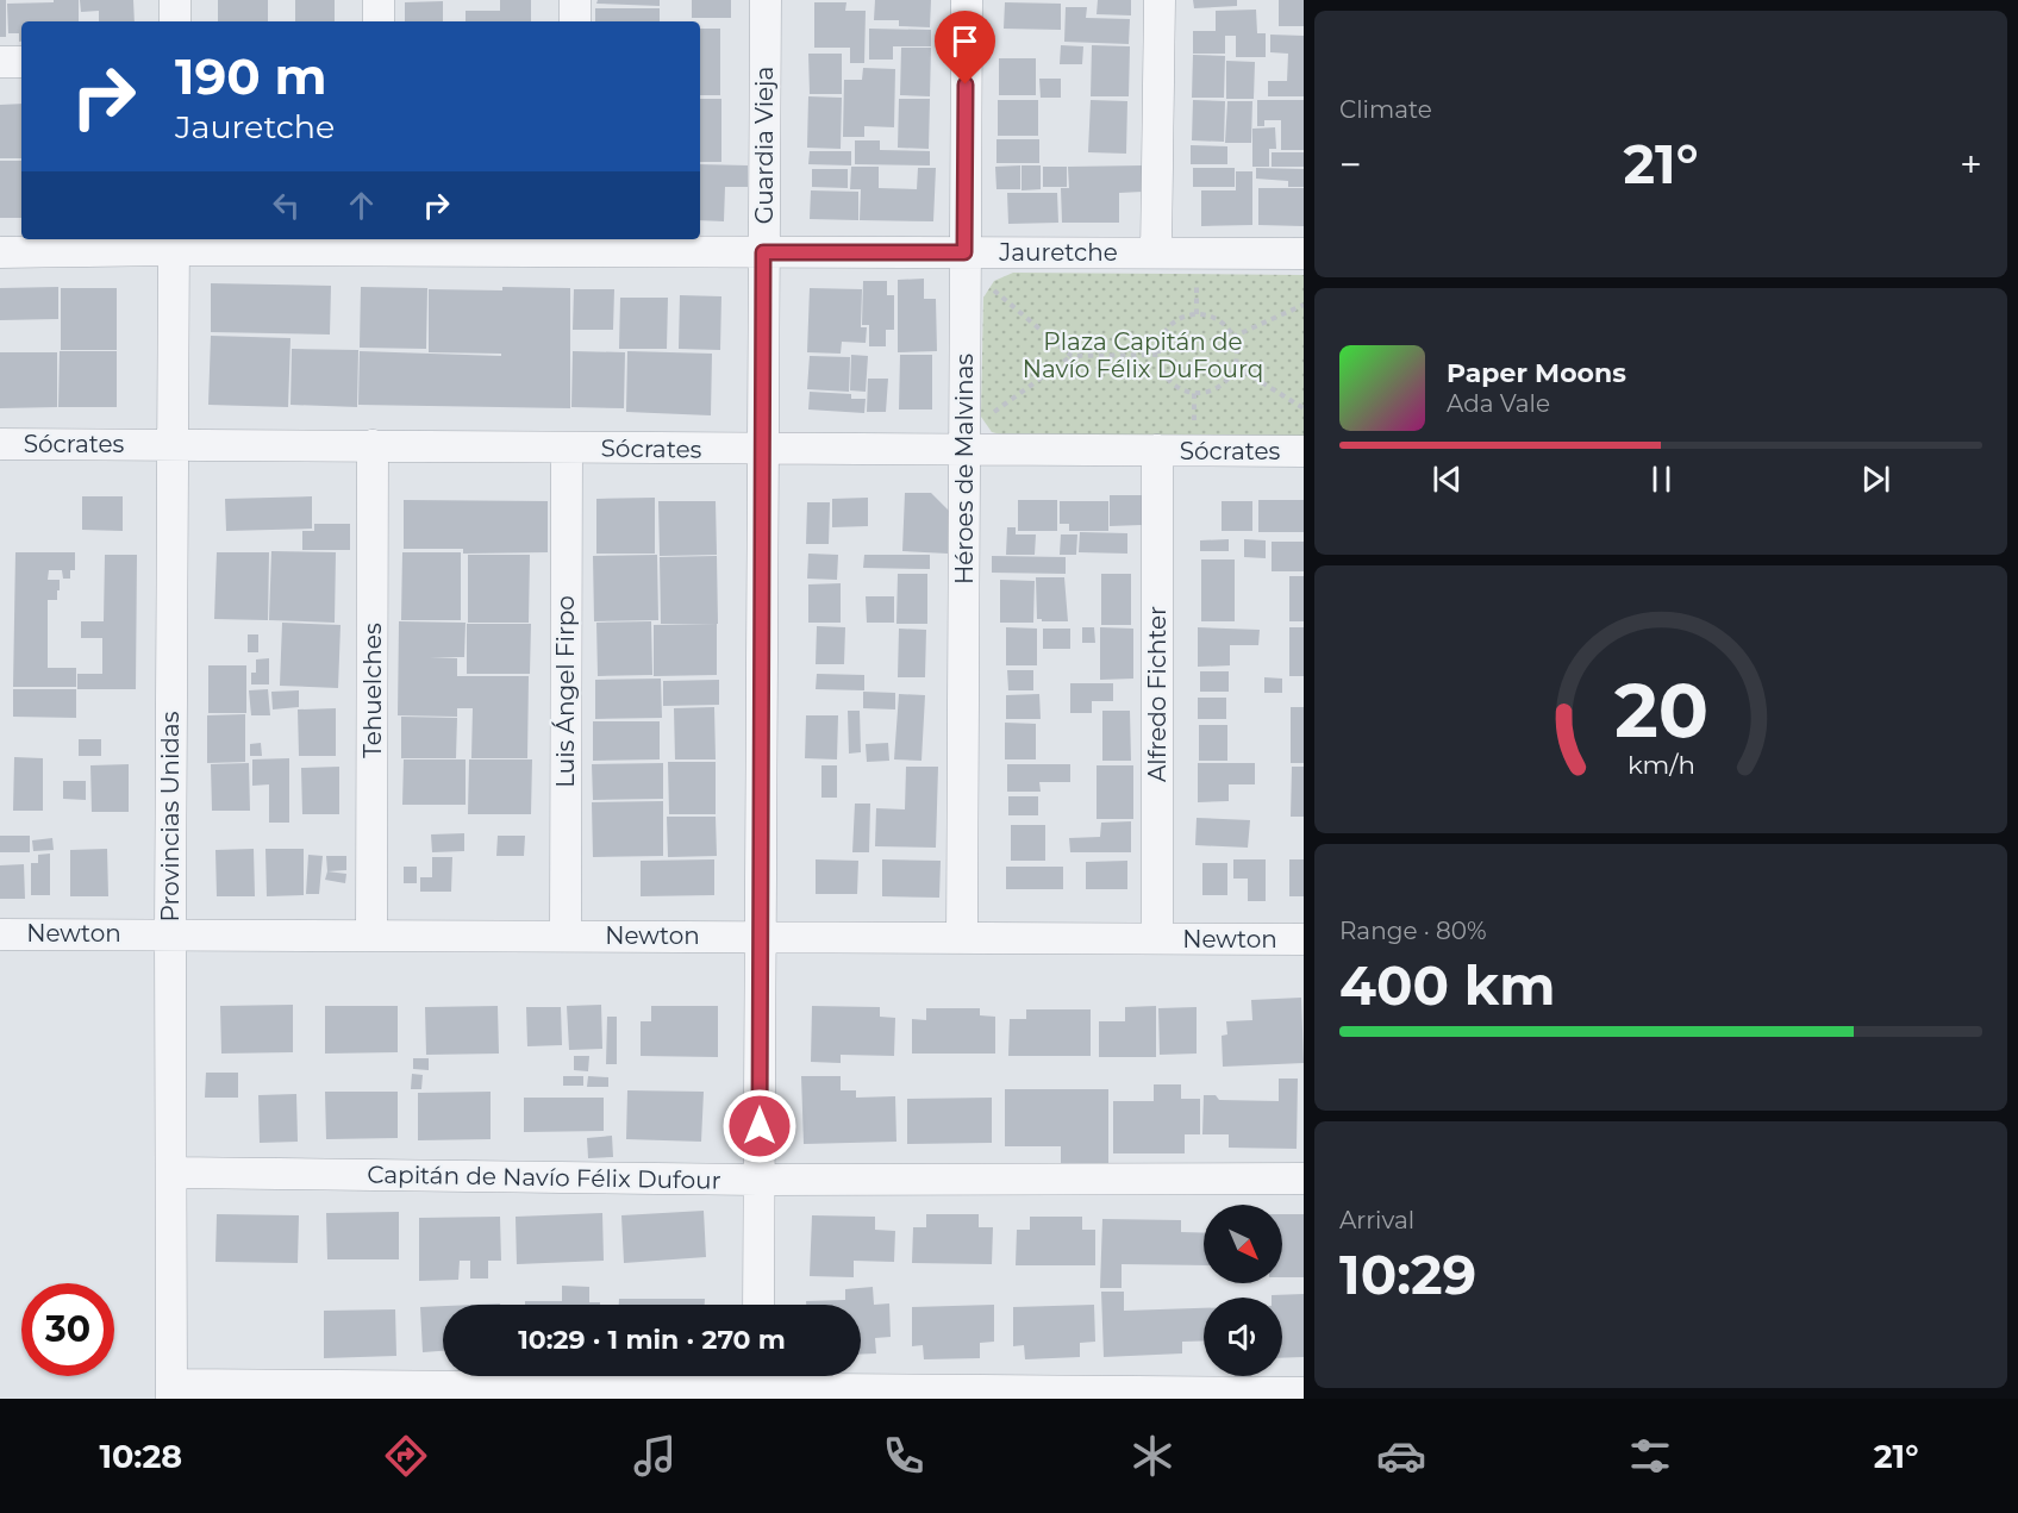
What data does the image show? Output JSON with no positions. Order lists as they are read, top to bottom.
{
  "streets": {
    "street": [
      "Guardia Vieja",
      "Jauretche",
      "Sócrates",
      "Héroes de Malvinas",
      "Tehuelches",
      "Luis Ángel Firpo",
      "Alfredo Fichter",
      "Provincias Unidas",
      "Newton",
      "Capitán de Navío Félix Dufour"
    ]
  },
  "crossings": [
    ["Guardia Vieja", "Jauretche"],
    ["Guardia Vieja", "Sócrates"],
    ["Guardia Vieja", "Newton"],
    ["Guardia Vieja", "Capitán de Navío Félix Dufour"],
    ["Jauretche", "Héroes de Malvinas"],
    ["Jauretche", "Provincias Unidas"],
    ["Sócrates", "Héroes de Malvinas"],
    ["Sócrates", "Tehuelches"],
    ["Sócrates", "Luis Ángel Firpo"],
    ["Sócrates", "Alfredo Fichter"],
    ["Sócrates", "Provincias Unidas"],
    ["Héroes de Malvinas", "Newton"],
    ["Tehuelches", "Newton"],
    ["Luis Ángel Firpo", "Newton"],
    ["Alfredo Fichter", "Newton"],
    ["Provincias Unidas", "Newton"],
    ["Provincias Unidas", "Capitán de Navío Félix Dufour"]
  ],
  "parks": ["Plaza Capitán de Navío Félix DuFourq"],
  "north": "bottom right",
  "page": {
    "tile": [
      "Climate",
      ["Range · 80%", "400 km"],
      ["Arrival", "10:29"]
    ],
    "turn": ["190 m", "Jauretche"],
    "heat": ["−", "21°", "+"],
    "song": ["Paper Moons", "Ada Vale"],
    "limit": "30",
    "trip": "10:29 · 1 min · 270 m",
    "tabs": ["10:28", "21°"],
    "gauge": ["20", "km/h"]
  }
}
